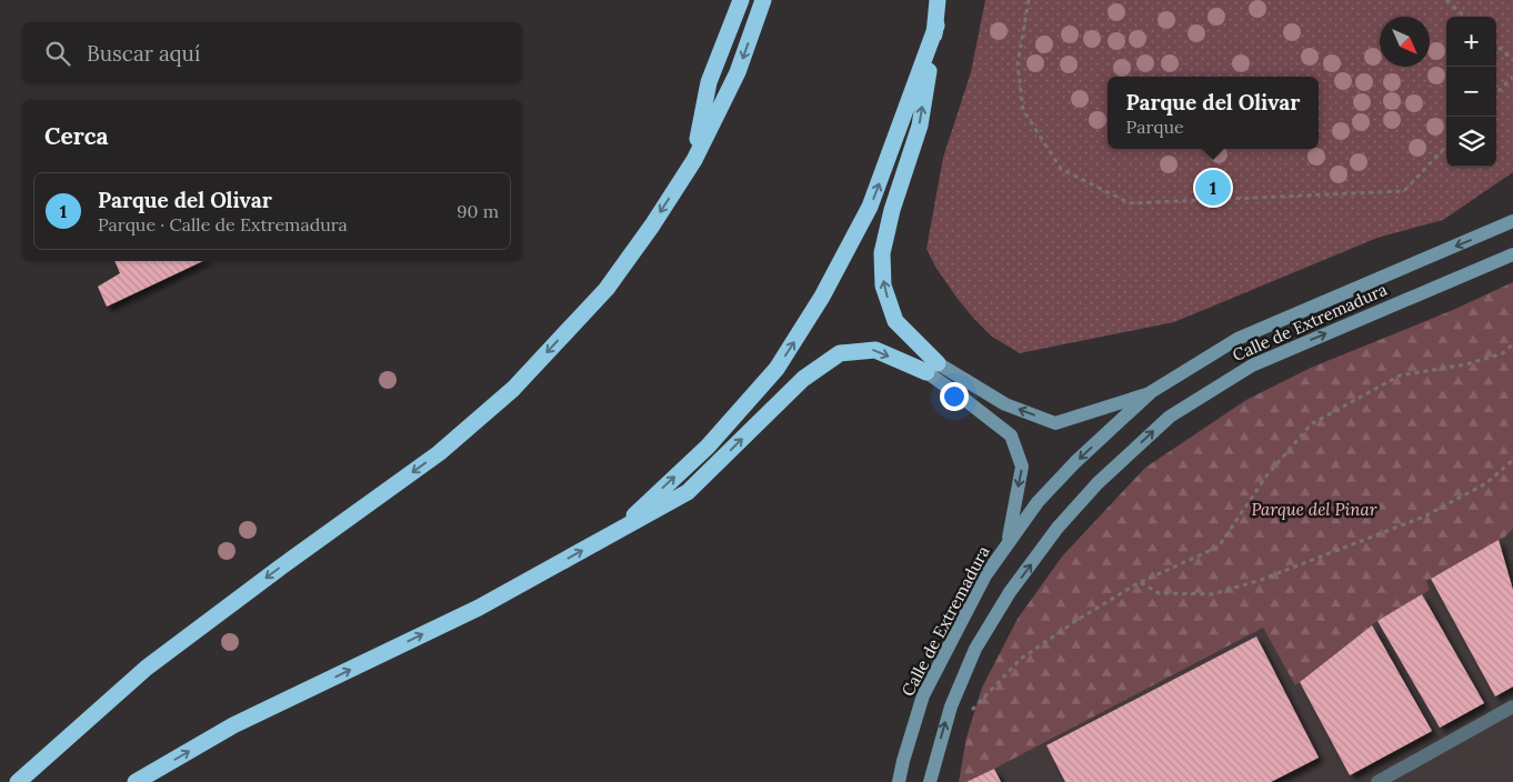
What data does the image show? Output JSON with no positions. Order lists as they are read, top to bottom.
{
  "streets": {
    "main road": ["Calle de Extremadura"]
  },
  "parks": ["Parque del Pinar"],
  "north": "bottom right",
  "page": {
    "map_buttons": ["+", "−"],
    "search": "Buscar aquí",
    "popup": ["Parque del Olivar", "Parque"],
    "heading": "Cerca",
    "pins": "1",
    "list": [
      {
        "mark": "1",
        "name": "Parque del Olivar",
        "note": "Parque · Calle de Extremadura",
        "value": "90 m"
      }
    ]
  }
}
